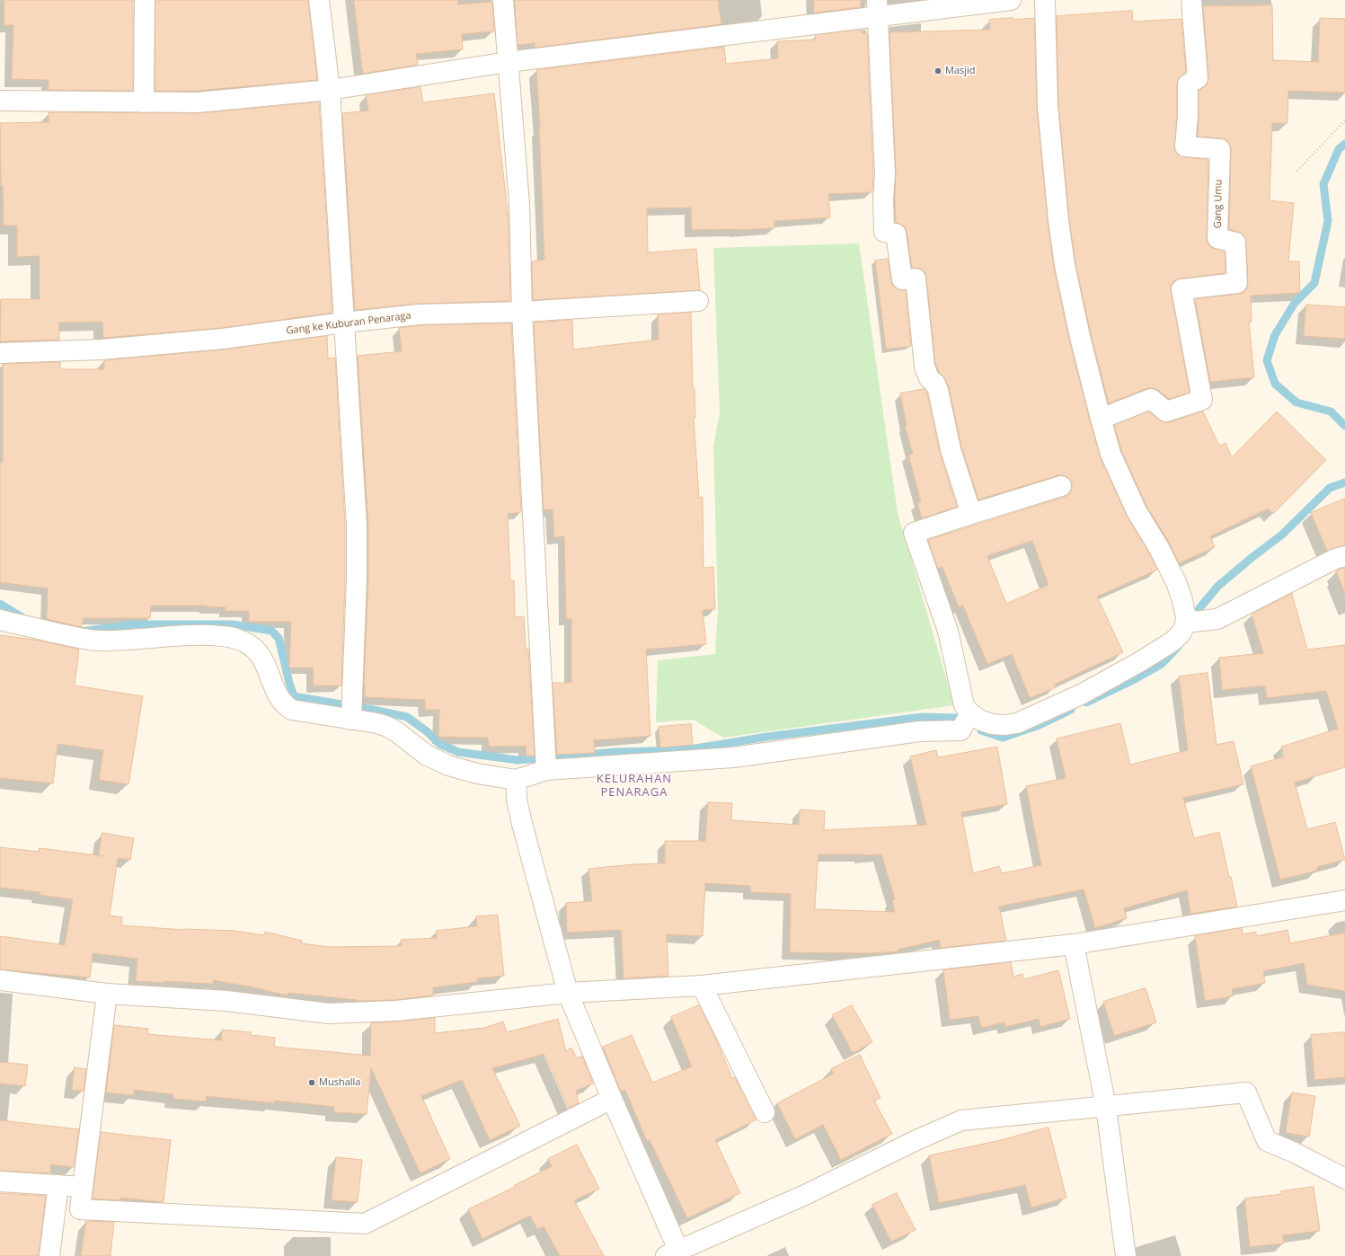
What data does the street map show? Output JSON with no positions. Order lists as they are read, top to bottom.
{
  "streets": {
    "street": ["Gang Umu", "Gang ke Kuburan Penaraga"]
  },
  "districts": ["KELURAHAN PENARAGA"],
  "places": ["Masjid", "Mushalla"]
}
